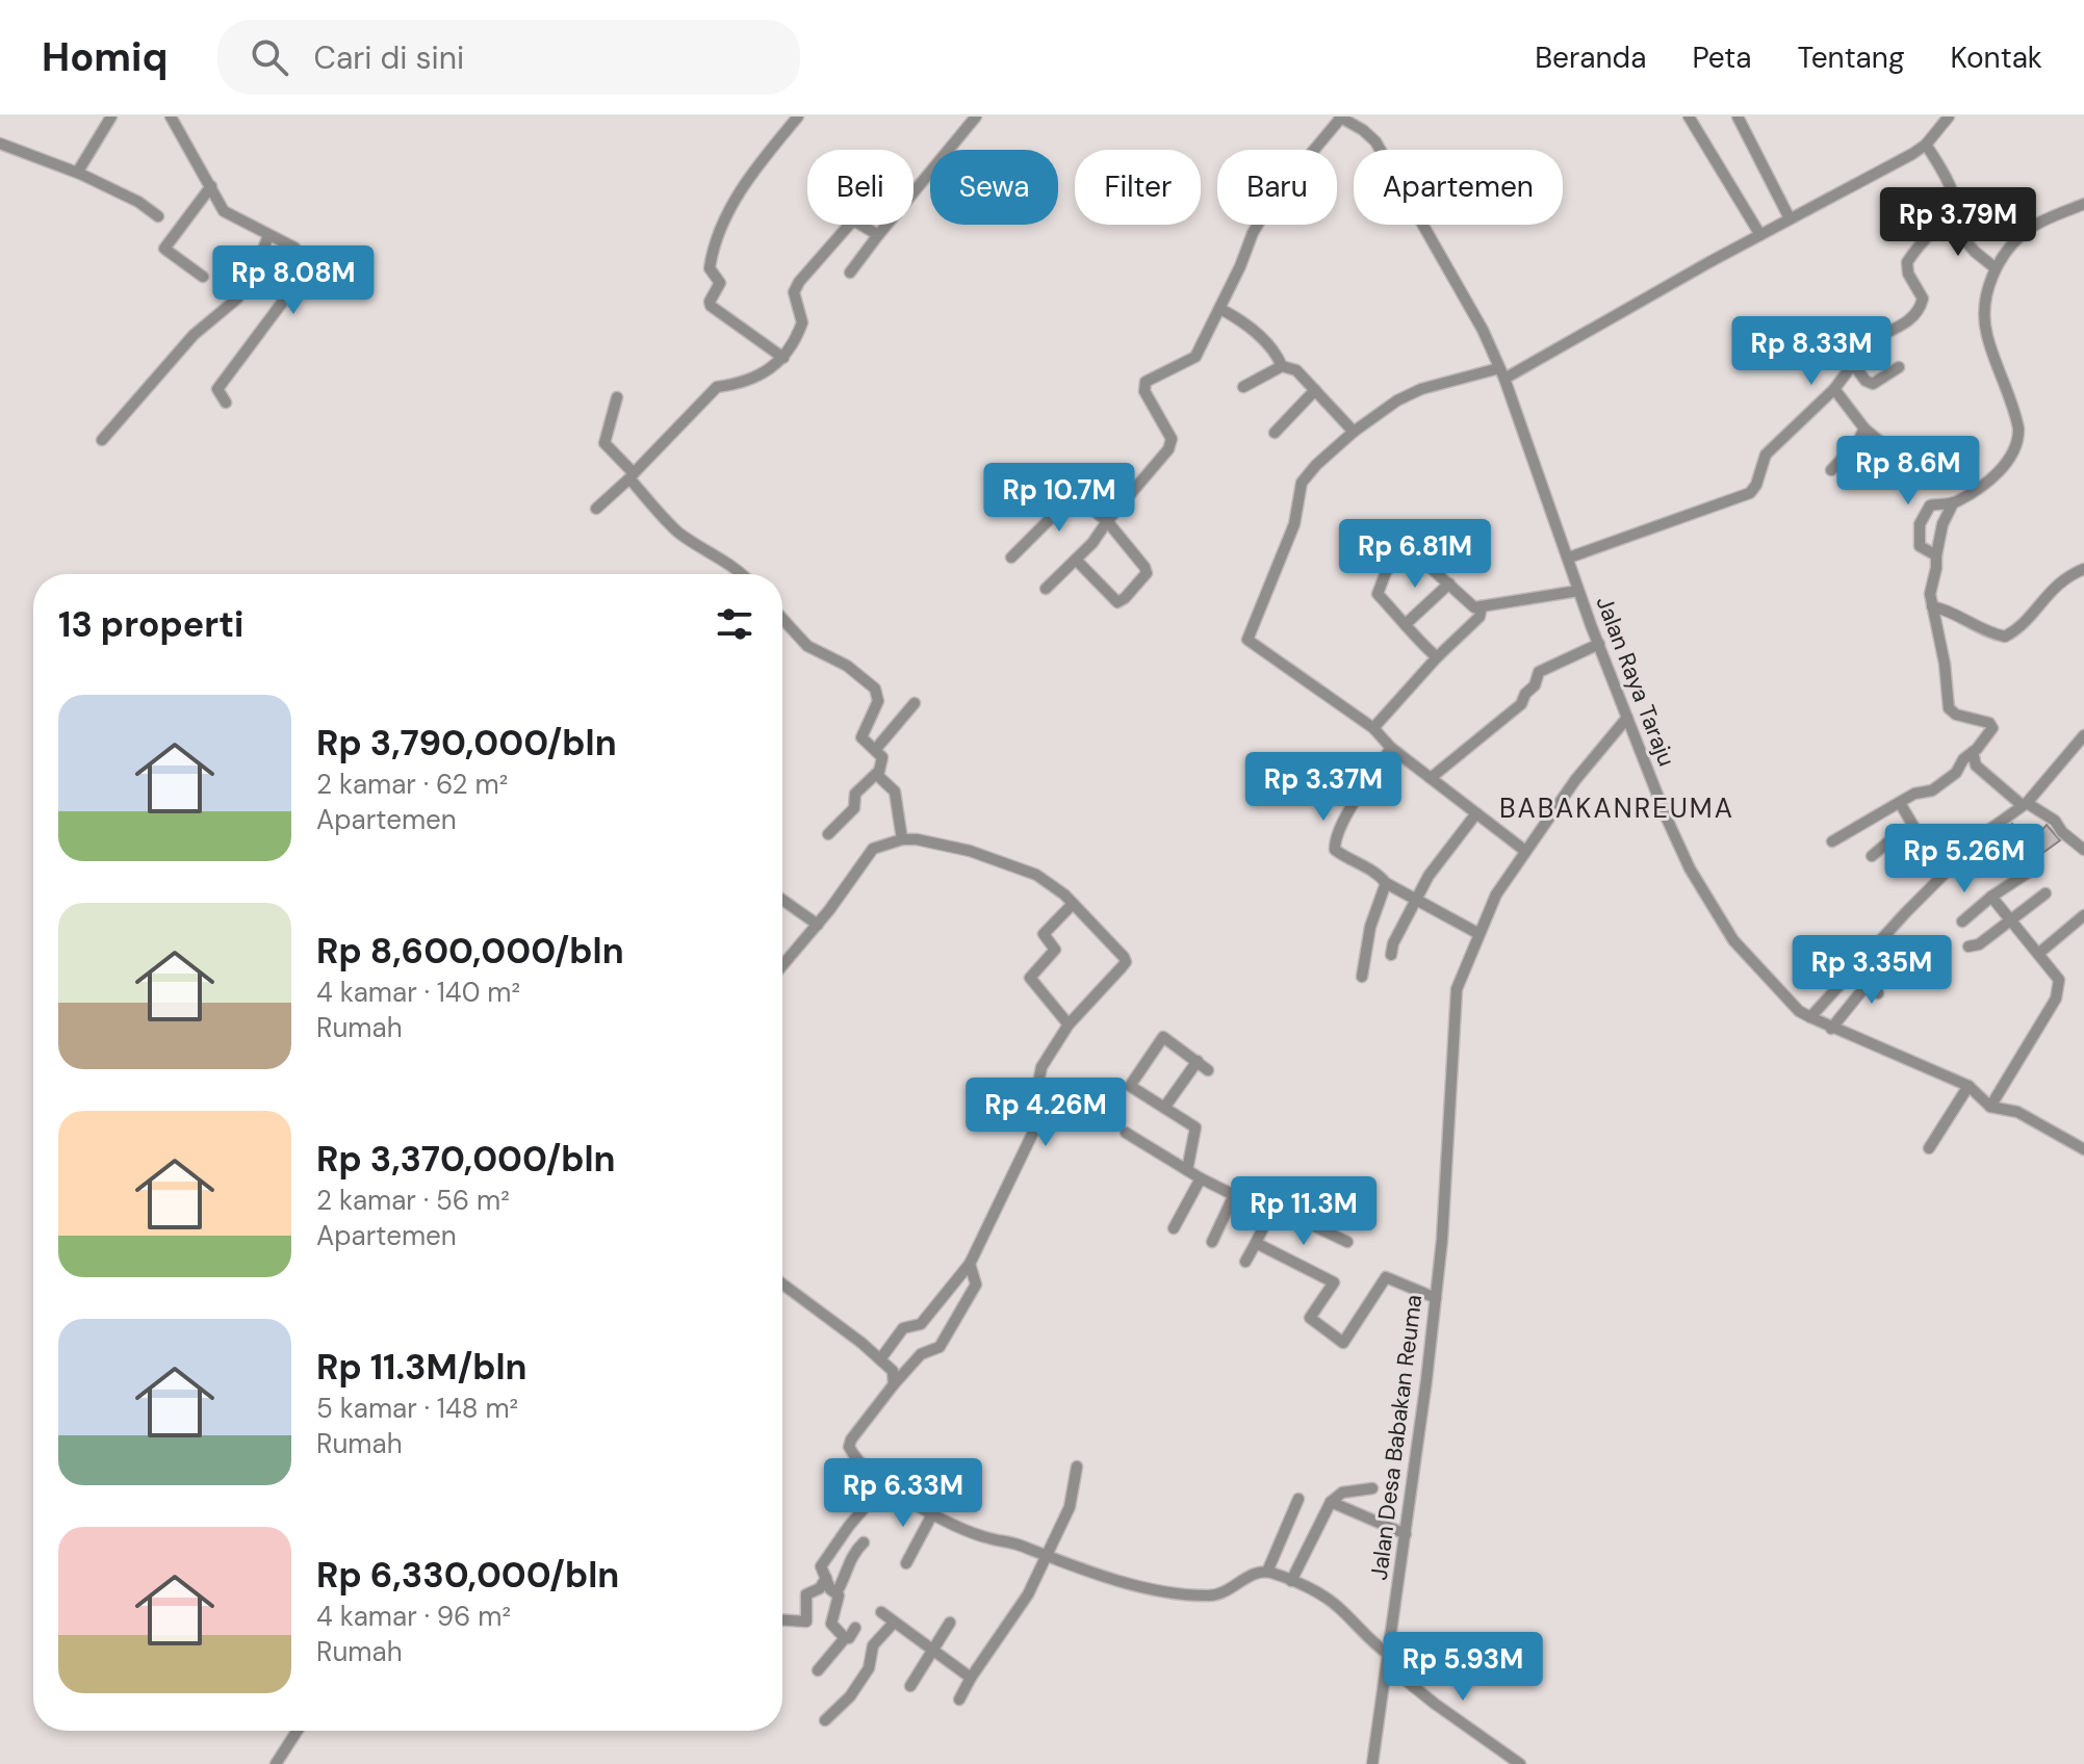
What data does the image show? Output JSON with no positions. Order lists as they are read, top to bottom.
{
  "streets": {
    "street": ["Jalan Raya Taraju", "Jalan Desa Babakan Reuma"]
  },
  "crossings": [
    ["Jalan Raya Taraju", "Jalan Desa Babakan Reuma"]
  ],
  "districts": ["BABAKANREUMA"],
  "page": {
    "header": "Homiq",
    "search": "Cari di sini",
    "nav": [
      "Beranda",
      "Peta",
      "Tentang",
      "Kontak"
    ],
    "chip": [
      "Beli",
      "Sewa",
      "Filter",
      "Baru",
      "Apartemen"
    ],
    "price": [
      "Rp 3.79M",
      "Rp 8.08M",
      "Rp 8.33M",
      "Rp 8.6M",
      "Rp 10.7M",
      "Rp 6.81M",
      "Rp 3.37M",
      "Rp 5.26M",
      "Rp 3.35M",
      "Rp 4.26M",
      "Rp 11.3M",
      "Rp 6.33M",
      "Rp 5.93M"
    ],
    "heading": "13 properti",
    "list": [
      {
        "name": "Rp 3,790,000/bln",
        "note": "2 kamar · 62 m² · Apartemen"
      },
      {
        "name": "Rp 8,600,000/bln",
        "note": "4 kamar · 140 m² · Rumah"
      },
      {
        "name": "Rp 3,370,000/bln",
        "note": "2 kamar · 56 m² · Apartemen"
      },
      {
        "name": "Rp 11.3M/bln",
        "note": "5 kamar · 148 m² · Rumah"
      },
      {
        "name": "Rp 6,330,000/bln",
        "note": "4 kamar · 96 m² · Rumah"
      }
    ]
  }
}
